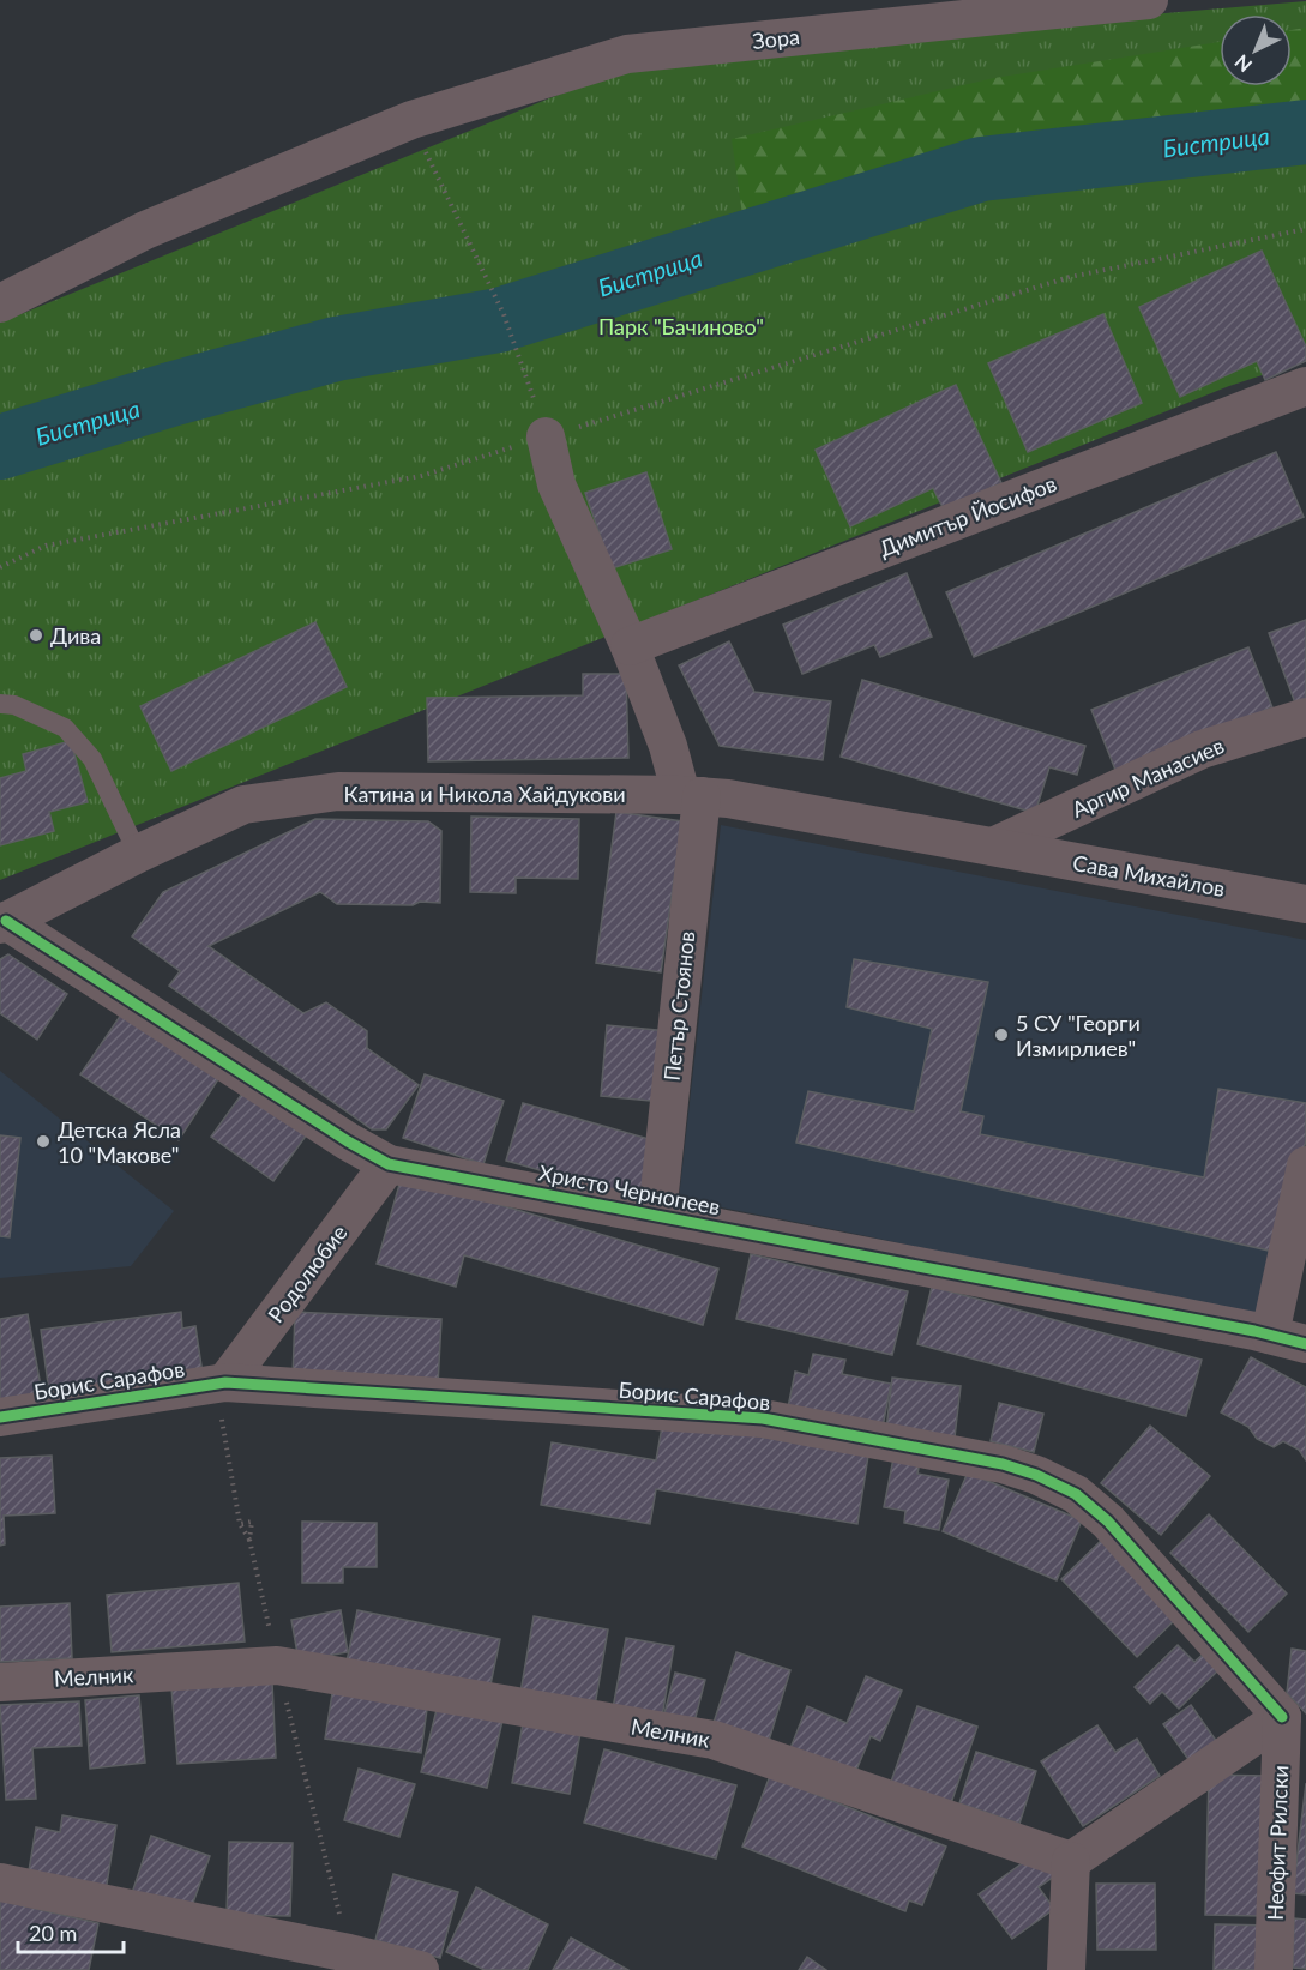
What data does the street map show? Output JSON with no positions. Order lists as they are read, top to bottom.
{
  "streets": {
    "street": [
      "Зора",
      "Димитър Йосифов",
      "Аргир Манасиев",
      "Катина и Никола Хайдукови",
      "Сава Михайлов",
      "Петър Стоянов",
      "Христо Чернопеев",
      "Родолюбие",
      "Борис Сарафов",
      "Мелник",
      "Неофит Рилски"
    ]
  },
  "crossings": [
    ["Аргир Манасиев", "Катина и Никола Хайдукови"],
    ["Аргир Манасиев", "Сава Михайлов"],
    ["Катина и Никола Хайдукови", "Сава Михайлов"],
    ["Катина и Никола Хайдукови", "Петър Стоянов"],
    ["Катина и Никола Хайдукови", "Христо Чернопеев"],
    ["Петър Стоянов", "Христо Чернопеев"],
    ["Христо Чернопеев", "Родолюбие"],
    ["Родолюбие", "Борис Сарафов"],
    ["Борис Сарафов", "Неофит Рилски"]
  ],
  "water": ["Бистрица"],
  "parks": ["Парк \"Бачиново\""],
  "places": ["Дива", "5 СУ \"Георги Измирлиев\"", "Детска Ясла 10 \"Макове\""],
  "scale_bar": "20 m",
  "north": "bottom left"
}
